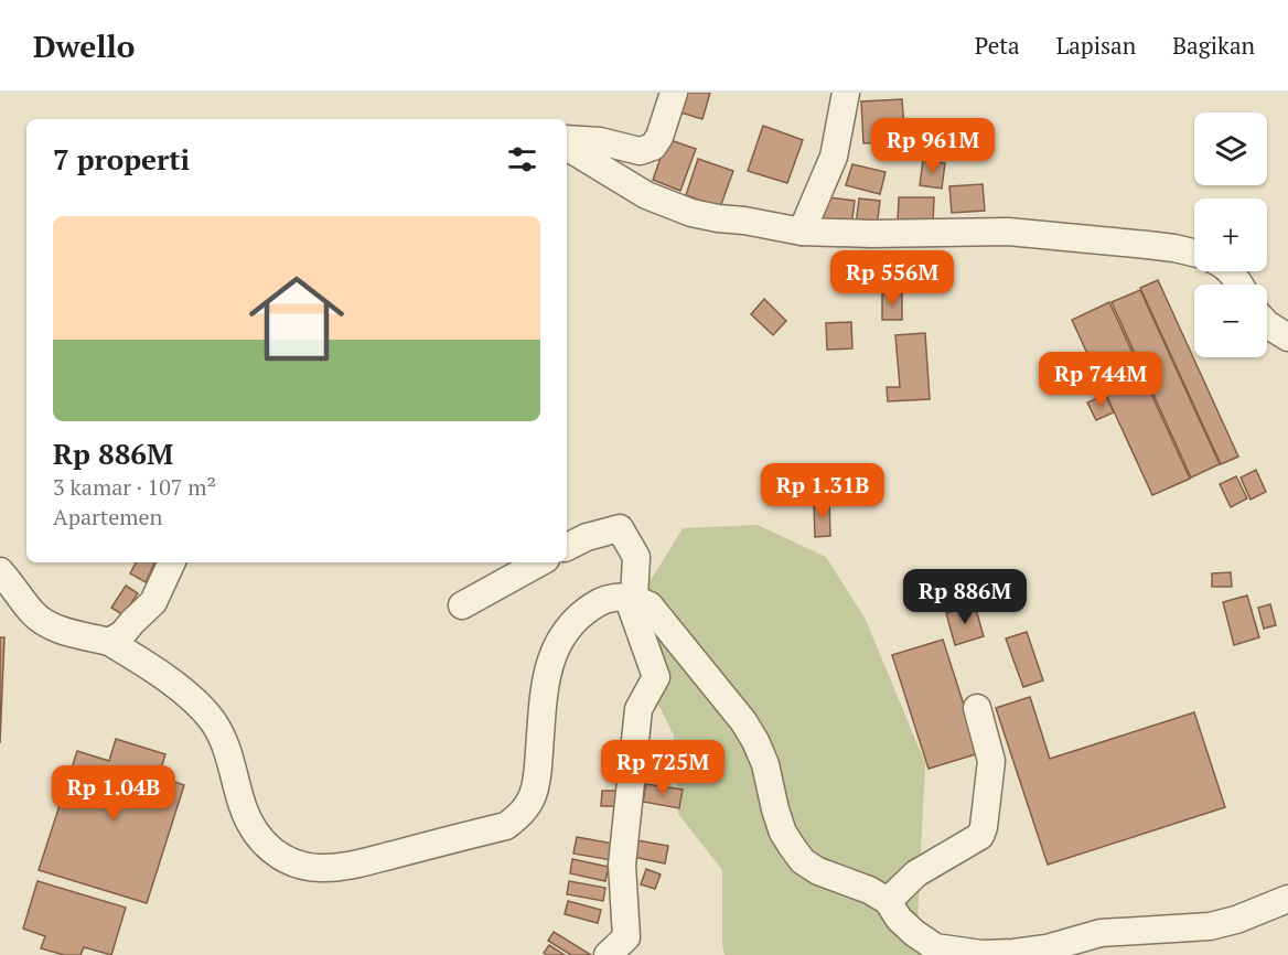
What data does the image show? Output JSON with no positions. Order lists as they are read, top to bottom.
{
  "page": {
    "header": "Dwello",
    "nav": ["Peta", "Lapisan", "Bagikan"],
    "map_buttons": ["+", "−"],
    "price": [
      "Rp 961M",
      "Rp 556M",
      "Rp 744M",
      "Rp 1.31B",
      "Rp 886M",
      "Rp 725M",
      "Rp 1.04B"
    ],
    "heading": "7 properti",
    "list": [
      {
        "name": "Rp 886M",
        "note": "3 kamar · 107 m² · Apartemen"
      }
    ]
  }
}
